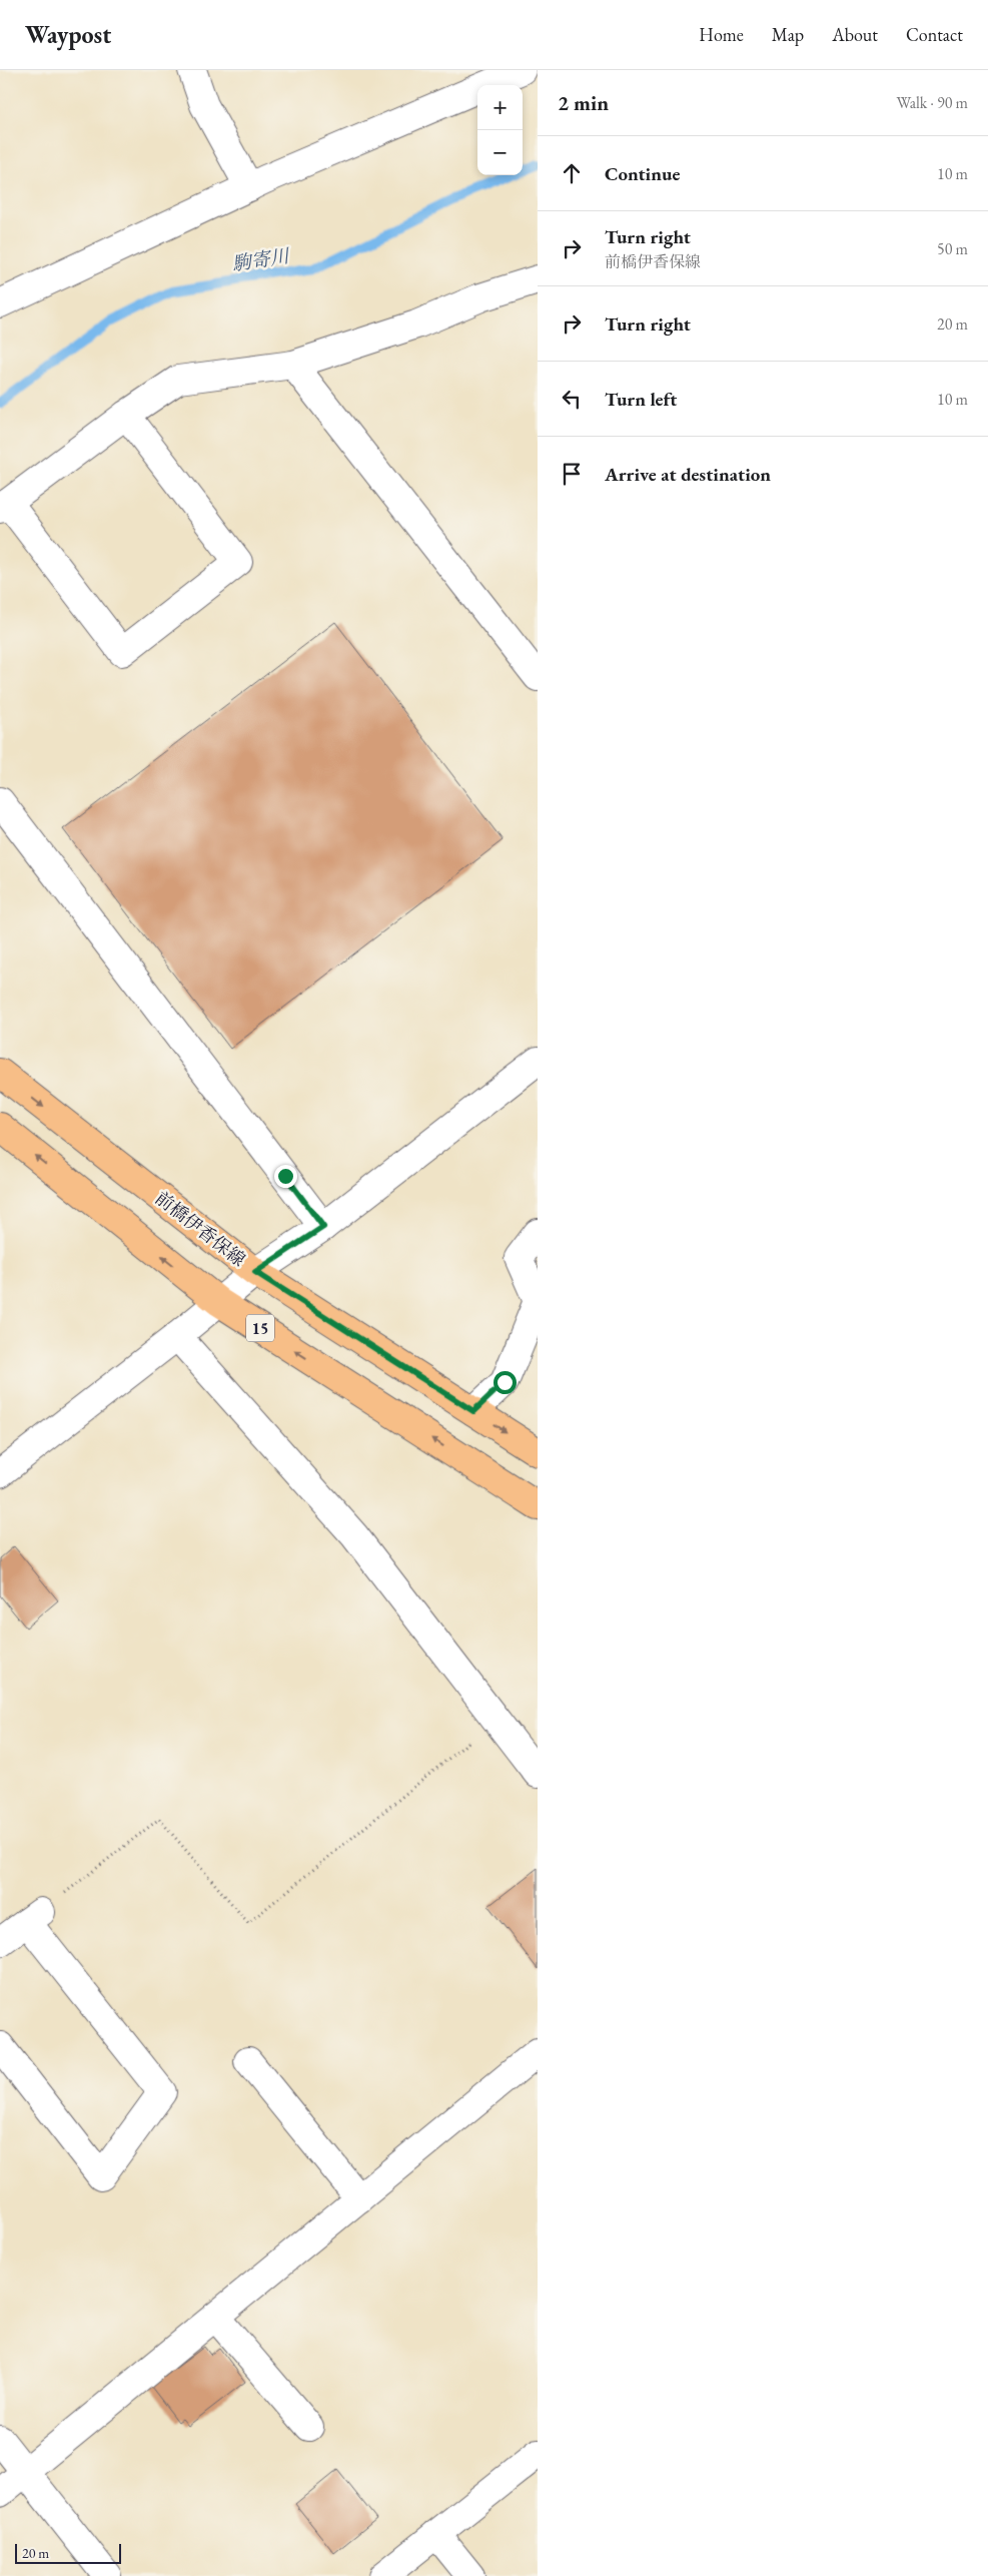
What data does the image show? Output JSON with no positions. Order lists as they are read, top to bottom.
{
  "streets": {
    "main road": ["前橋伊香保線", "15"]
  },
  "water": ["駒寄川"],
  "scale_bar": "20 m",
  "page": {
    "header": "Waypost",
    "nav": [
      "Home",
      "Map",
      "About",
      "Contact"
    ],
    "heading": ["2 min", "Walk · 90 m"],
    "map_buttons": ["+", "−"],
    "list": [
      ["Continue", "10 m"],
      ["Turn right", "前橋伊香保線", "50 m"],
      ["Turn right", "20 m"],
      ["Turn left", "10 m"],
      "Arrive at destination"
    ],
    "scale": "20 m"
  }
}
